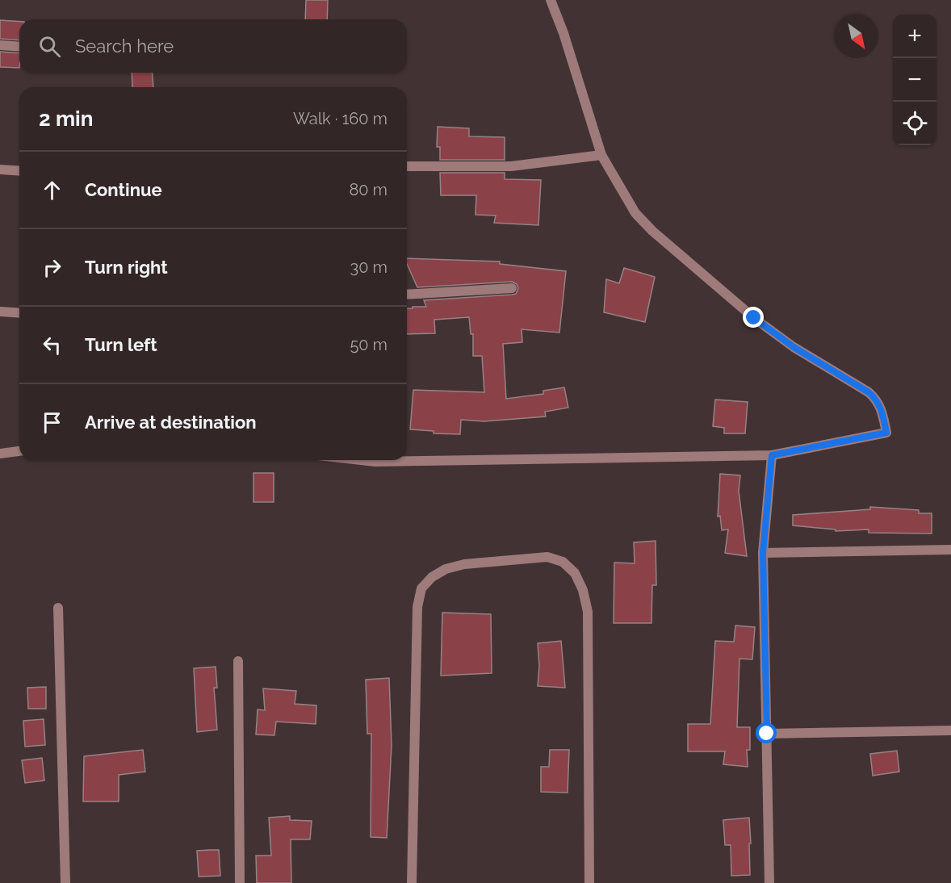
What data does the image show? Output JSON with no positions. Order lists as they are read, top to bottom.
{
  "north": "bottom right",
  "page": {
    "map_buttons": ["+", "−"],
    "search": "Search here",
    "heading": ["2 min", "Walk · 160 m"],
    "list": [
      ["Continue", "80 m"],
      ["Turn right", "30 m"],
      ["Turn left", "50 m"],
      "Arrive at destination"
    ]
  }
}
